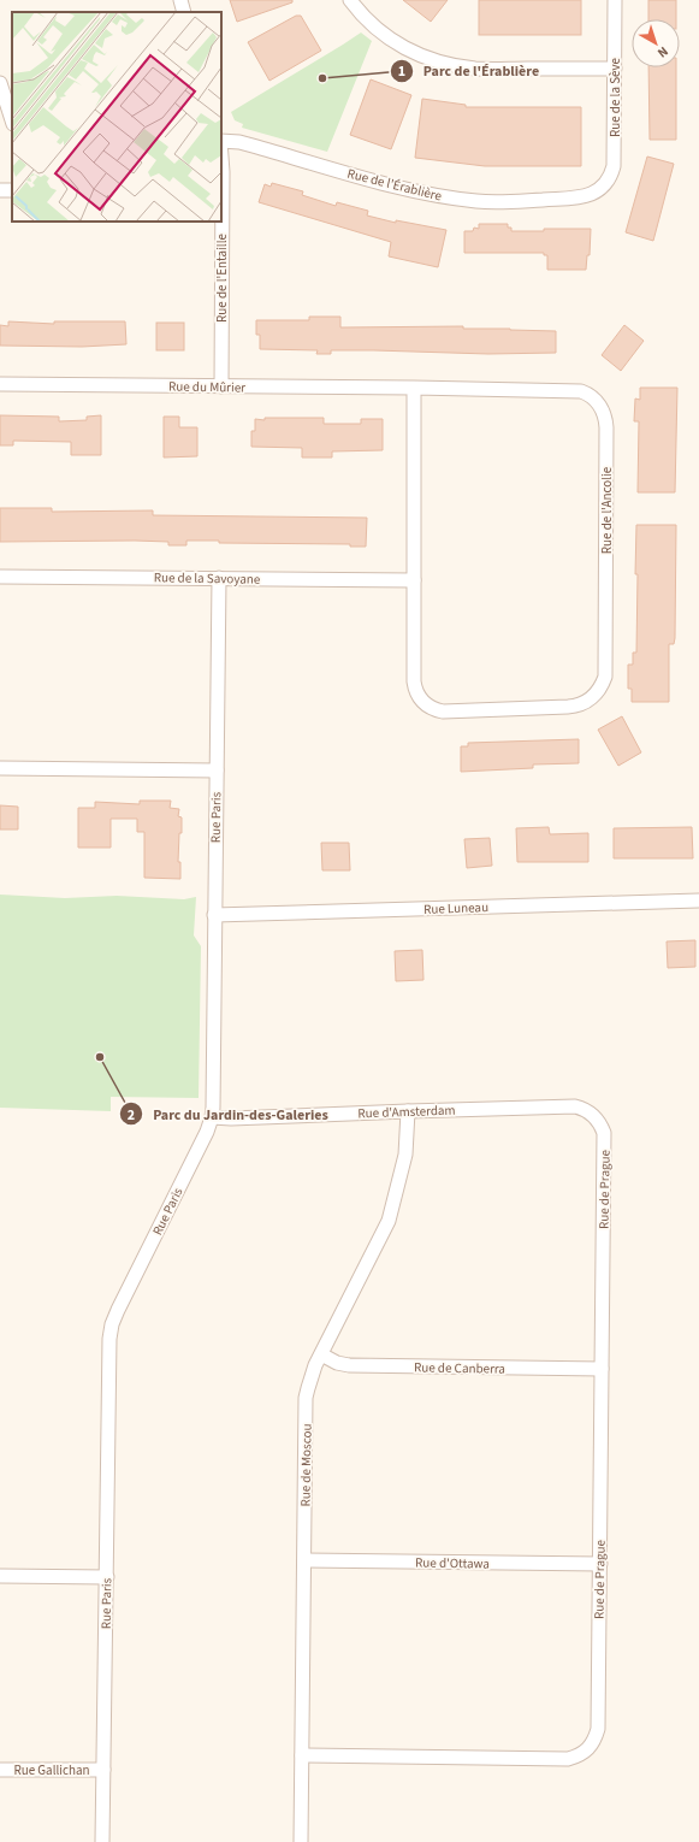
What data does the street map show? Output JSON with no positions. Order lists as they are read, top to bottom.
{
  "streets": {
    "street": [
      "Rue de la Sève",
      "Rue de l'Érablière",
      "Rue de l'Entaille",
      "Rue du Mûrier",
      "Rue de l'Ancolie",
      "Rue de la Savoyane",
      "Rue Paris",
      "Rue Luneau",
      "Rue d'Amsterdam",
      "Rue de Prague",
      "Rue de Canberra",
      "Rue de Moscou",
      "Rue d'Ottawa",
      "Rue Gallichan"
    ]
  },
  "crossings": [
    ["Rue de la Sève", "Rue de l'Érablière"],
    ["Rue de l'Entaille", "Rue du Mûrier"],
    ["Rue du Mûrier", "Rue de l'Ancolie"],
    ["Rue de l'Ancolie", "Rue de la Savoyane"],
    ["Rue de la Savoyane", "Rue Paris"],
    ["Rue Paris", "Rue Luneau"],
    ["Rue Paris", "Rue d'Amsterdam"],
    ["Rue Paris", "Rue Gallichan"],
    ["Rue d'Amsterdam", "Rue de Prague"],
    ["Rue d'Amsterdam", "Rue de Moscou"],
    ["Rue de Prague", "Rue de Canberra"],
    ["Rue de Prague", "Rue de Moscou"],
    ["Rue de Prague", "Rue d'Ottawa"],
    ["Rue de Canberra", "Rue de Moscou"],
    ["Rue de Moscou", "Rue d'Ottawa"]
  ],
  "places": ["Parc de l'Érablière", "Parc du Jardin-des-Galeries"],
  "north": "bottom right"
}
